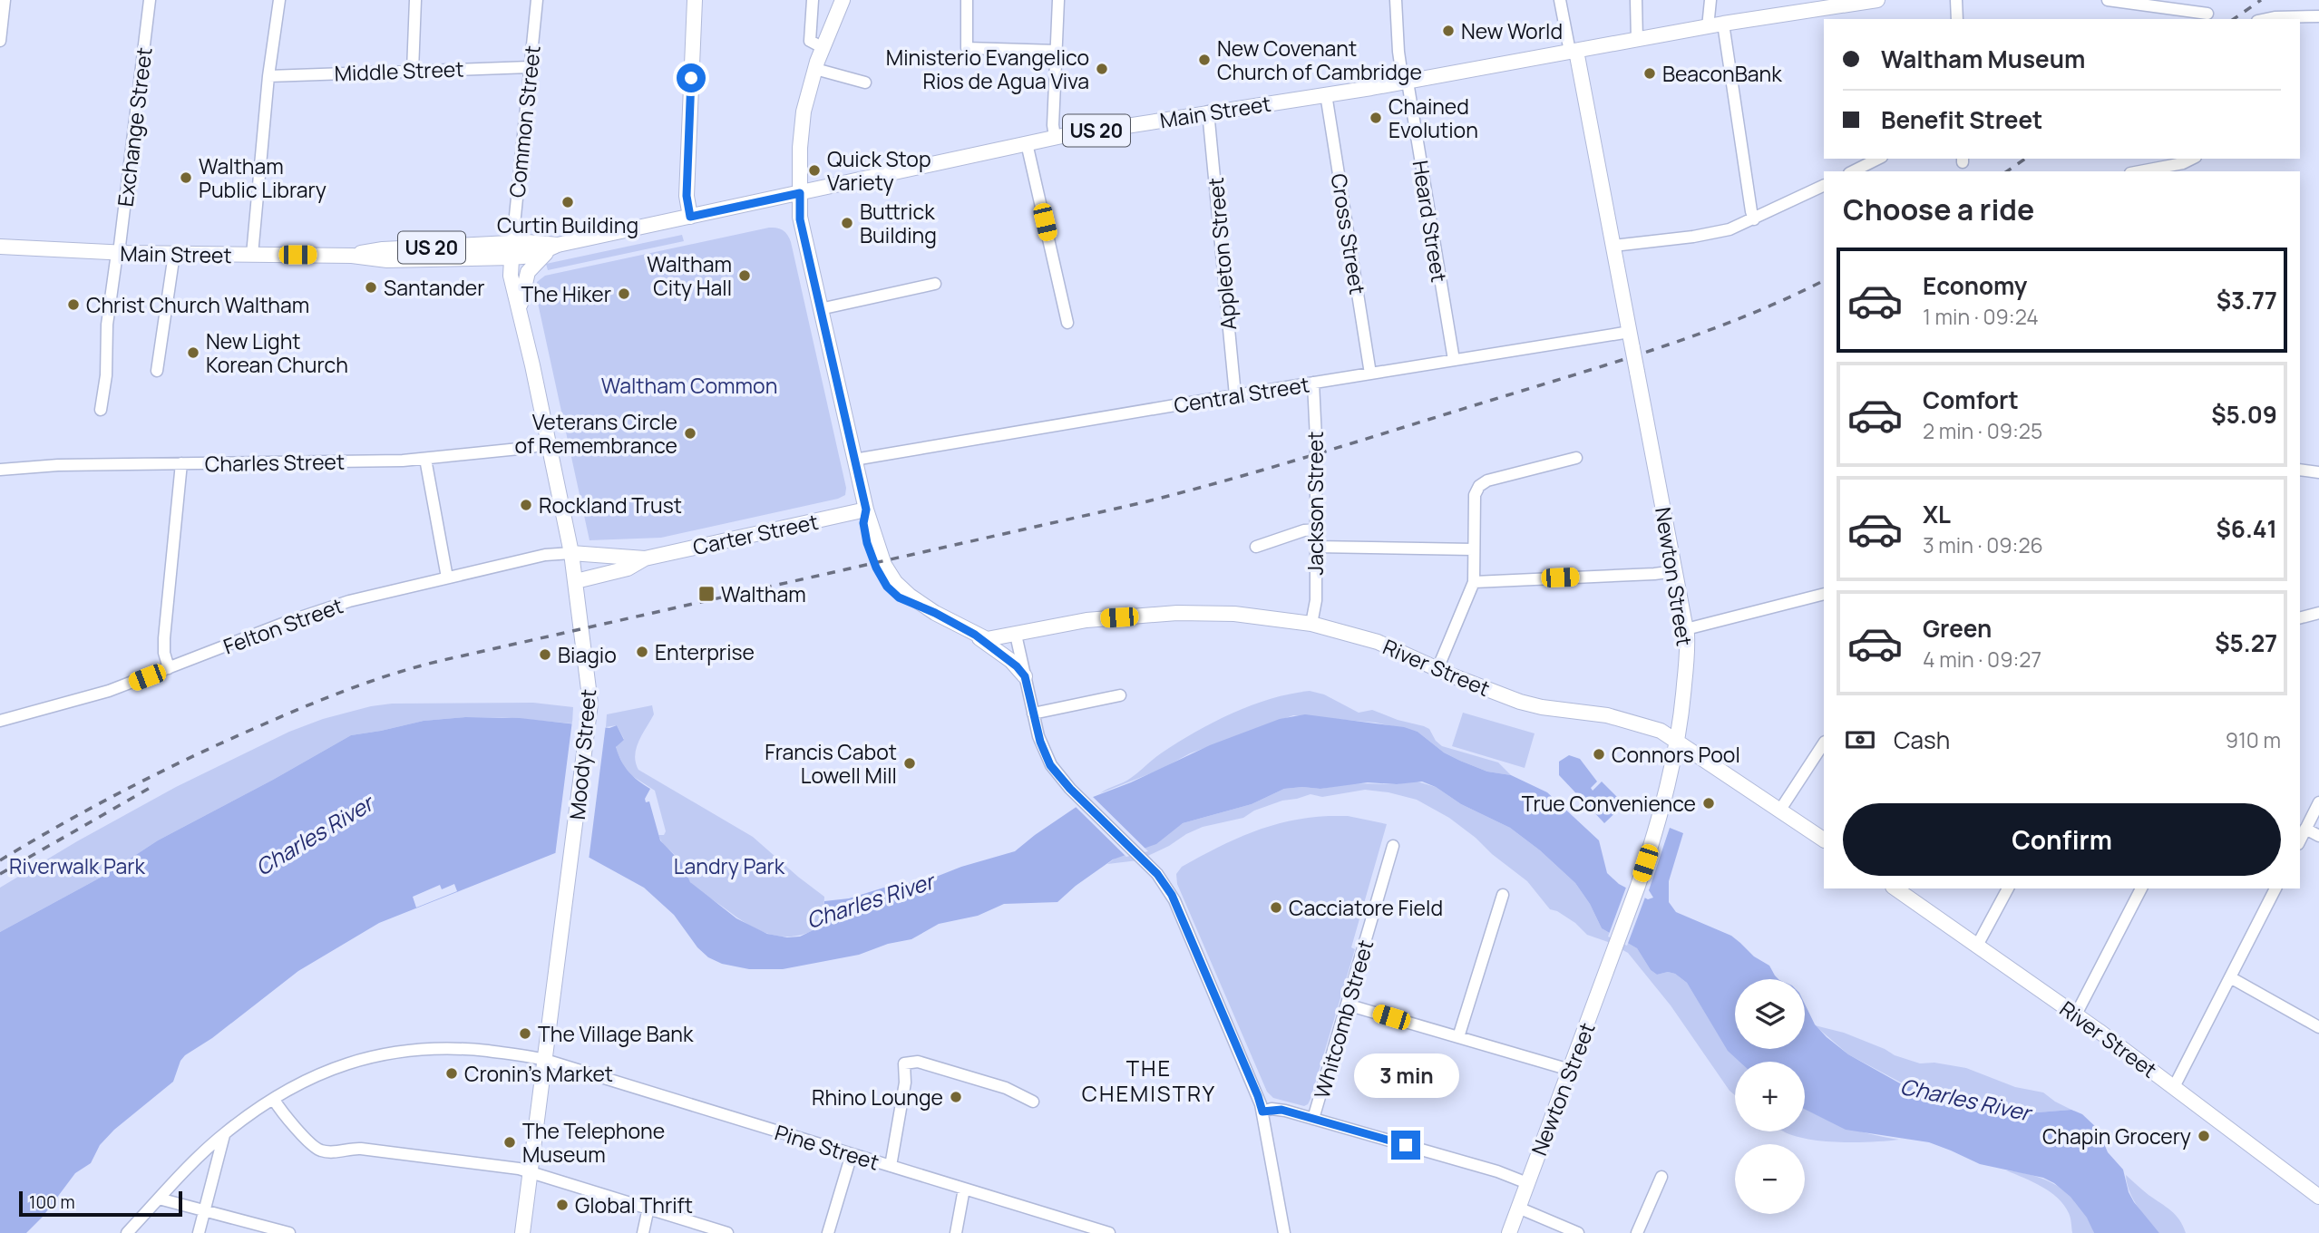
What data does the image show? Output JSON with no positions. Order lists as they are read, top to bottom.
{
  "streets": {
    "main road": [
      "Main Street",
      "US 20",
      "Carter Street",
      "Newton Street",
      "River Street",
      "Moody Street"
    ],
    "street": [
      "Middle Street",
      "Common Street",
      "Exchange Street",
      "Heard Street",
      "Cross Street",
      "Appleton Street",
      "Central Street",
      "Charles Street",
      "Jackson Street",
      "Felton Street",
      "Whitcomb Street",
      "Pine Street"
    ]
  },
  "crossings": [
    ["Middle Street", "Common Street"],
    ["Main Street", "Common Street"],
    ["Main Street", "Exchange Street"],
    ["Main Street", "Heard Street"],
    ["Main Street", "Cross Street"],
    ["Main Street", "Appleton Street"],
    ["Main Street", "Newton Street"],
    ["Main Street", "Moody Street"],
    ["Common Street", "Moody Street"],
    ["Heard Street", "Central Street"],
    ["Cross Street", "Central Street"],
    ["Appleton Street", "Central Street"],
    ["Central Street", "Jackson Street"],
    ["Central Street", "Newton Street"],
    ["Charles Street", "Moody Street"],
    ["Jackson Street", "River Street"],
    ["Carter Street", "Felton Street"],
    ["Carter Street", "Moody Street"],
    ["Newton Street", "River Street"],
    ["Felton Street", "Moody Street"],
    ["Moody Street", "Pine Street"]
  ],
  "districts": ["THE CHEMISTRY"],
  "water": ["Charles River"],
  "parks": ["Waltham Common", "Riverwalk Park", "Landry Park"],
  "places": {
    "other": [
      "New World",
      "New Covenant Church of Cambridge",
      "Ministerio Evangelico Rios de Agua Viva",
      "BeaconBank",
      "Chained Evolution",
      "Quick Stop Variety",
      "Waltham Public Library",
      "Curtin Building",
      "Buttrick Building",
      "Waltham City Hall",
      "Santander",
      "The Hiker",
      "Christ Church Waltham",
      "New Light Korean Church",
      "Veterans Circle of Remembrance",
      "Rockland Trust",
      "Enterprise",
      "Biagio",
      "Connors Pool",
      "Francis Cabot Lowell Mill",
      "True Convenience",
      "Cacciatore Field",
      "The Village Bank",
      "Cronin's Market",
      "Rhino Lounge",
      "Chapin Grocery",
      "The Telephone Museum",
      "Global Thrift"
    ],
    "transit": ["Waltham"]
  },
  "scale_bar": "100 m",
  "page": {
    "banner": ["Waltham Museum", "Benefit Street"],
    "heading": "Choose a ride",
    "list": [
      {
        "name": "Economy",
        "note": "1 min · 09:24",
        "value": "$3.77"
      },
      {
        "name": "Comfort",
        "note": "2 min · 09:25",
        "value": "$5.09"
      },
      {
        "name": "XL",
        "note": "3 min · 09:26",
        "value": "$6.41"
      },
      {
        "name": "Green",
        "note": "4 min · 09:27",
        "value": "$5.27"
      }
    ],
    "pay": ["Cash", "910 m"],
    "buttons": "Confirm",
    "map_buttons": ["+", "−"],
    "bubble": "3 min",
    "scale": "100 m"
  }
}
